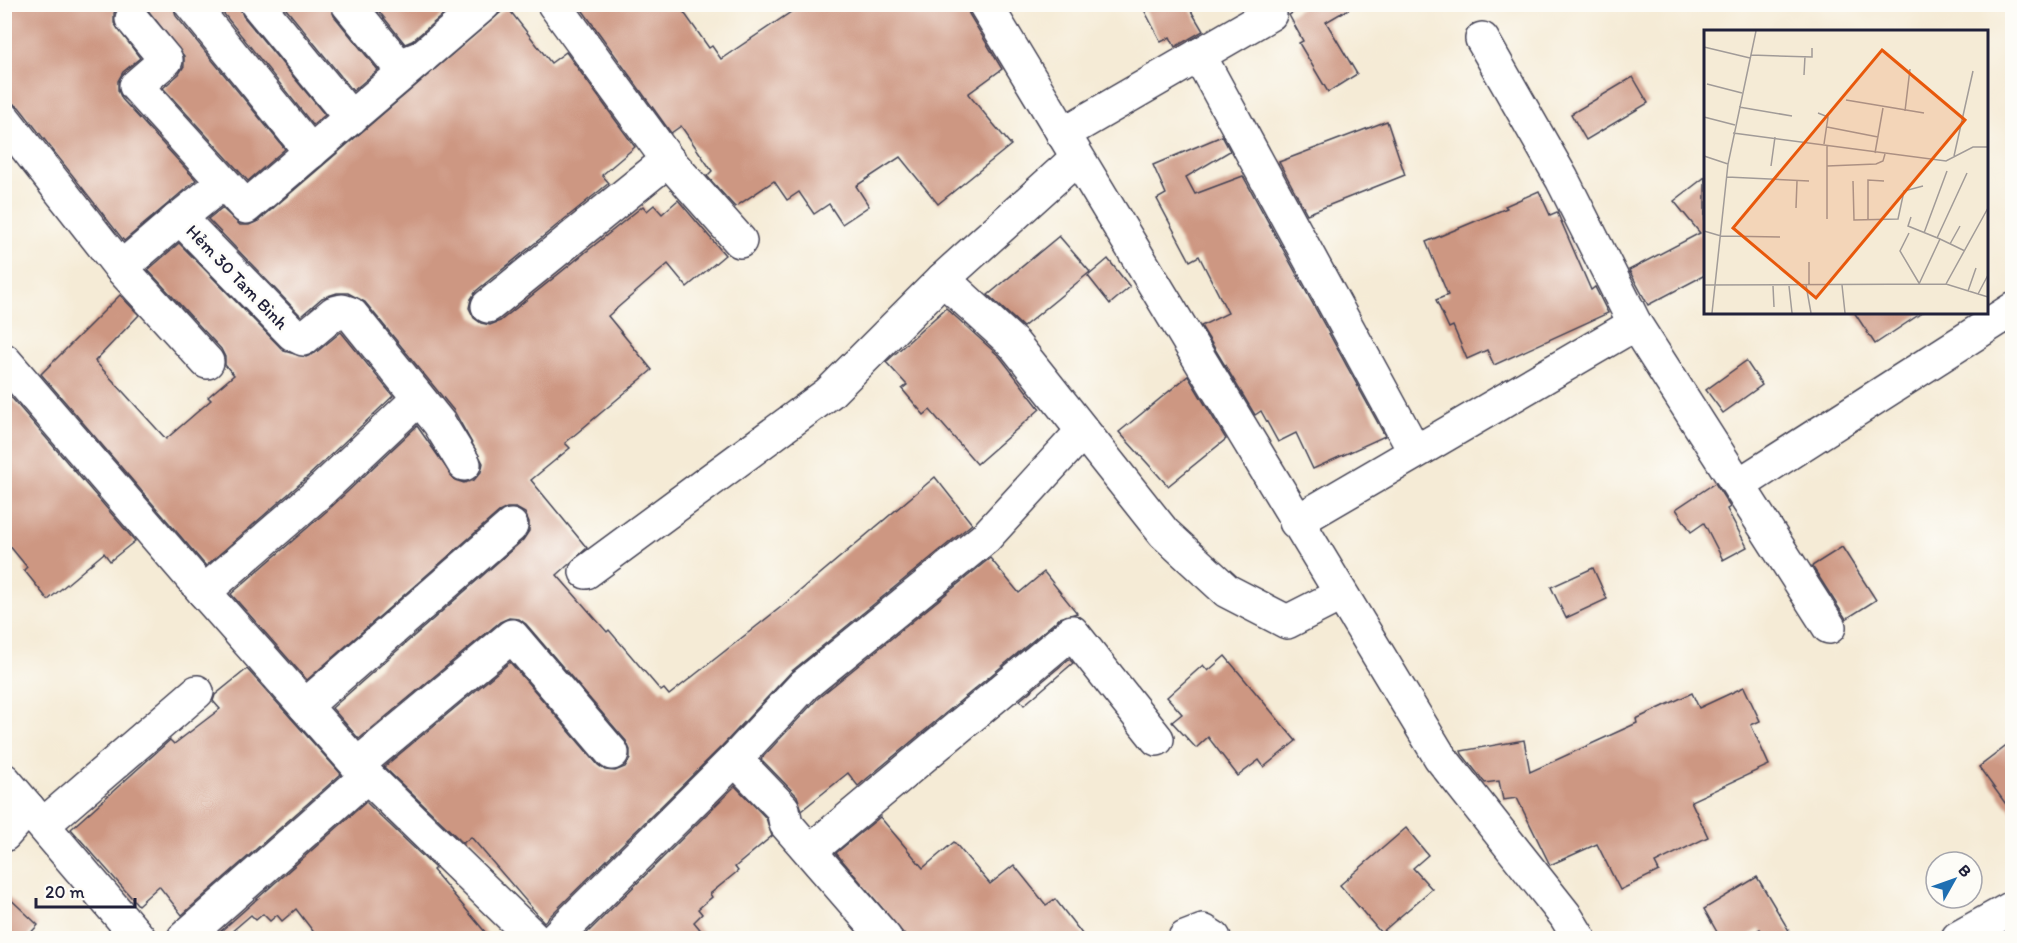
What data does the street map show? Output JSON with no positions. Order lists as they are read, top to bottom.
{
  "streets": {
    "street": ["Hẻm 30 Tam Bình"]
  },
  "scale_bar": "20 m",
  "north": "top right"
}
